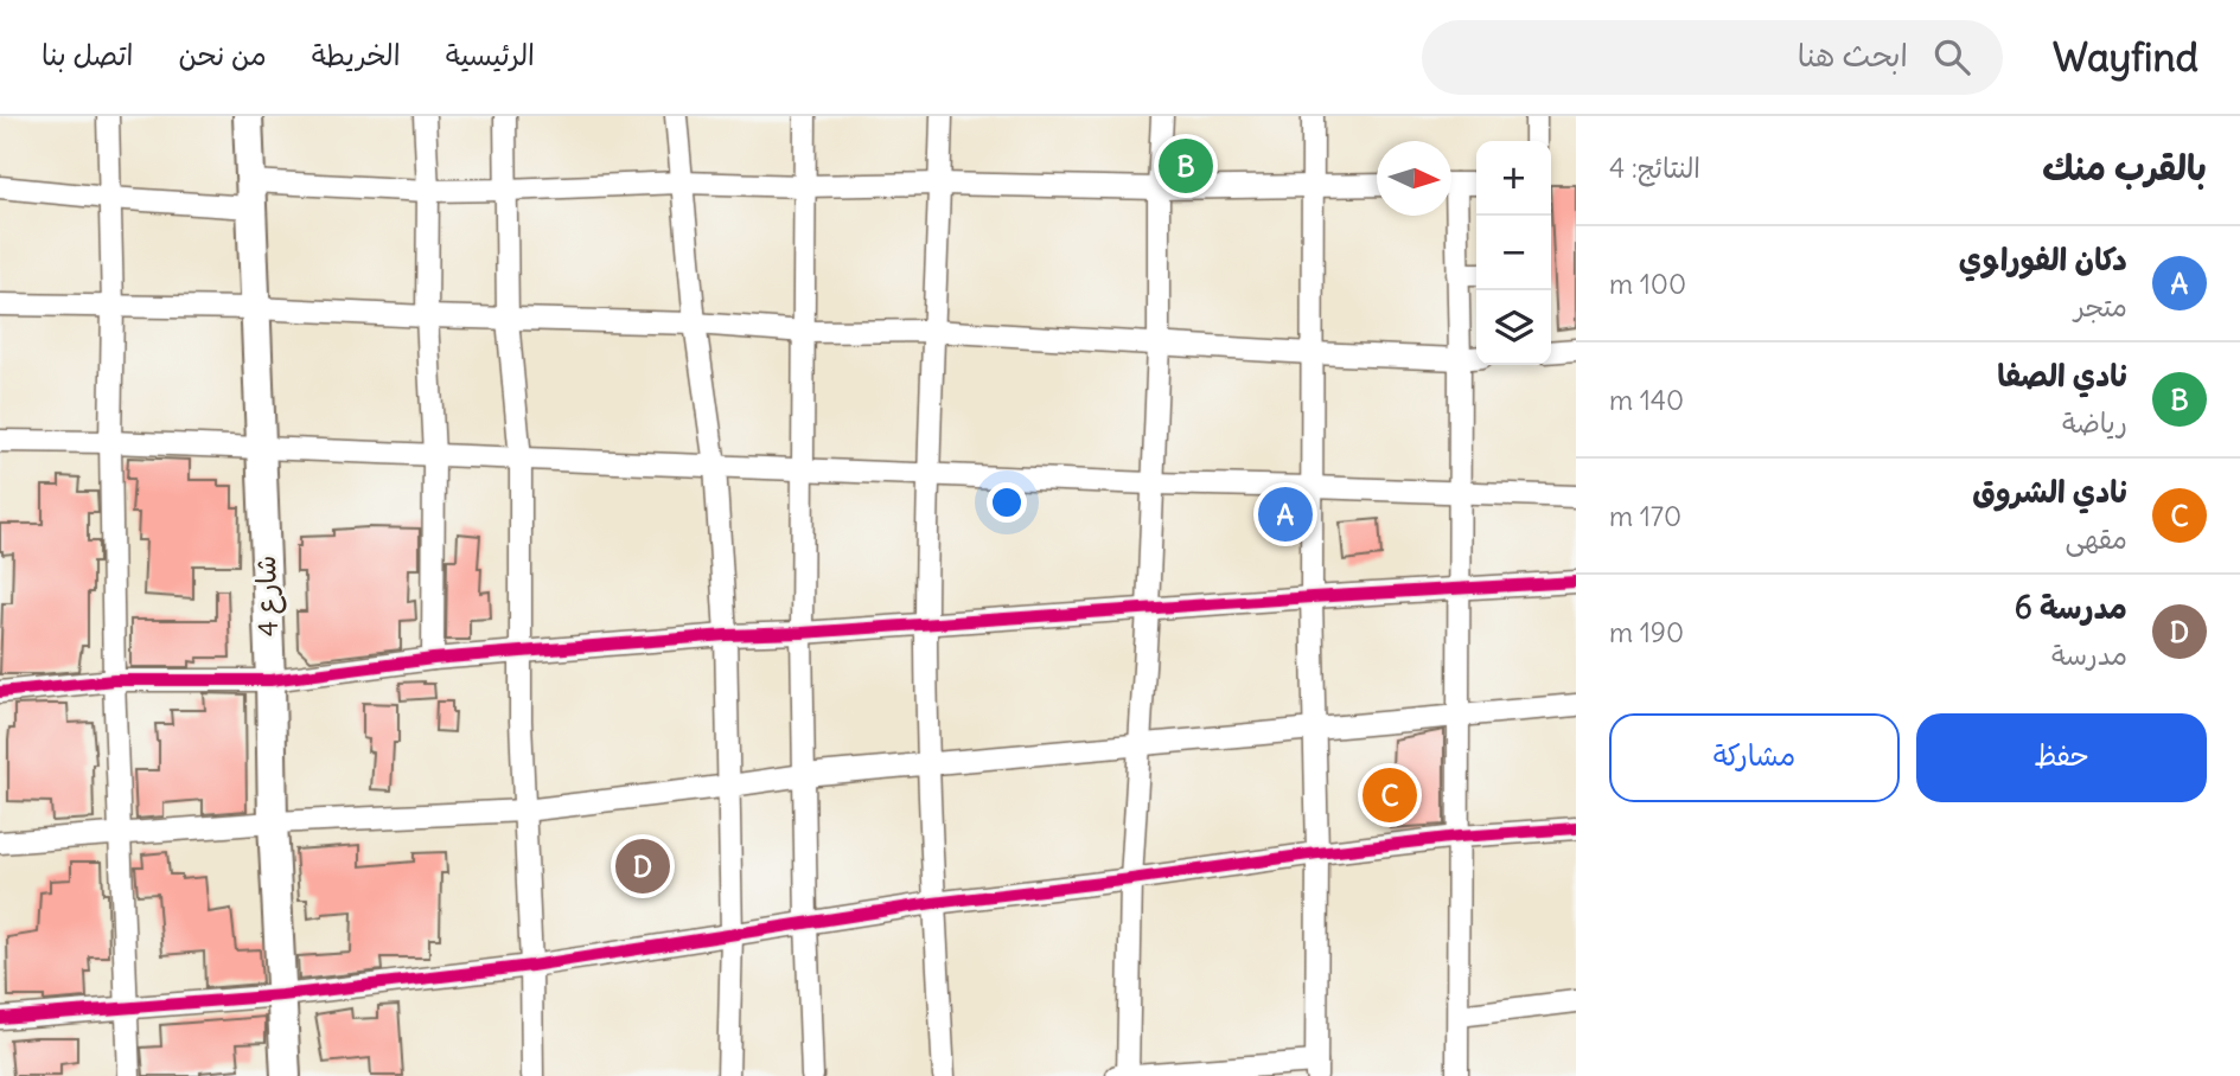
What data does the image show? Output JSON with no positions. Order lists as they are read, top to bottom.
{
  "streets": {
    "street": ["شارع 4"]
  },
  "north": "right",
  "page": {
    "header": "Wayfind",
    "search": "ابحث هنا",
    "nav": [
      "الرئيسية",
      "الخريطة",
      "من نحن",
      "اتصل بنا"
    ],
    "heading": ["بالقرب منك", "النتائج: 4"],
    "pins": [
      "B",
      "A",
      "C",
      "D"
    ],
    "map_buttons": ["+", "−"],
    "list": [
      {
        "mark": "A",
        "name": "دكان الفوراوي",
        "note": "متجر",
        "value": "100 m"
      },
      {
        "mark": "B",
        "name": "نادي الصفا",
        "note": "رياضة",
        "value": "140 m"
      },
      {
        "mark": "C",
        "name": "نادي الشروق",
        "note": "مقهى",
        "value": "170 m"
      },
      {
        "mark": "D",
        "name": "مدرسة 6",
        "note": "مدرسة",
        "value": "190 m"
      }
    ],
    "buttons": ["حفظ", "مشاركة"]
  }
}
